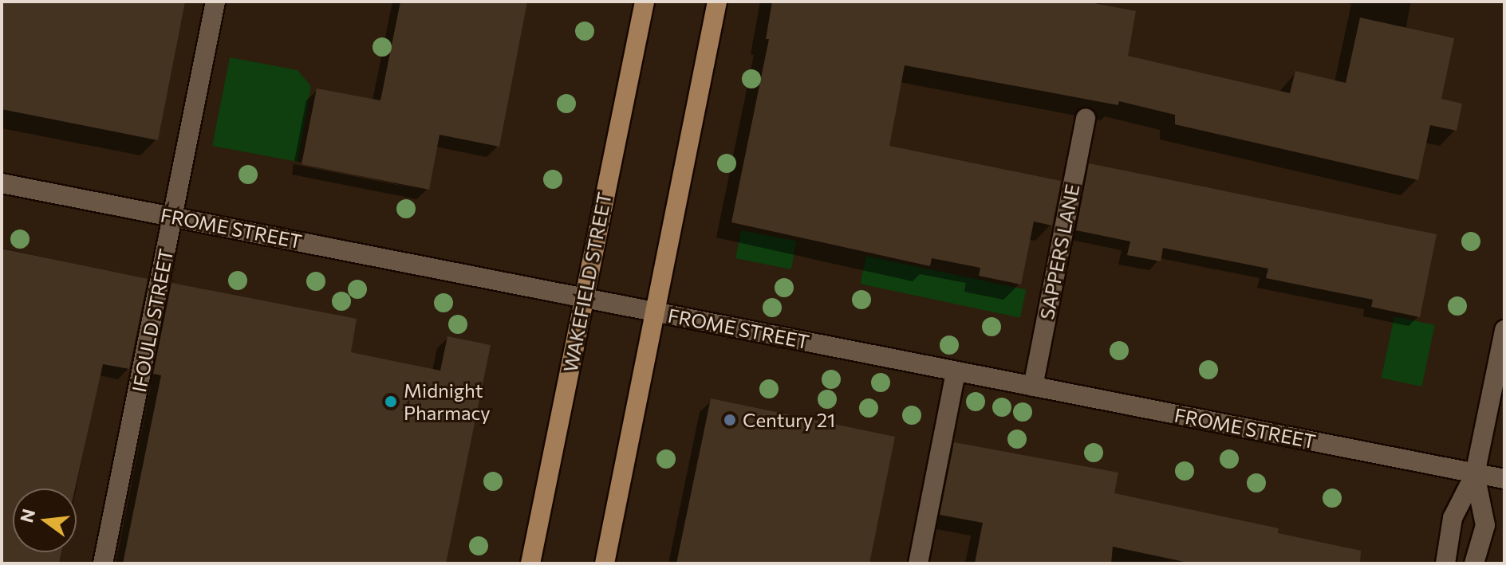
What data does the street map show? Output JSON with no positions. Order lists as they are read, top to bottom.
{
  "streets": {
    "main road": ["WAKEFIELD STREET"],
    "street": ["FROME STREET", "SAPPERS LANE", "IFOULD STREET"]
  },
  "crossings": [
    ["FROME STREET", "SAPPERS LANE"],
    ["FROME STREET", "WAKEFIELD STREET"],
    ["FROME STREET", "IFOULD STREET"]
  ],
  "places": ["Midnight Pharmacy", "Century 21"],
  "north": "left"
}
